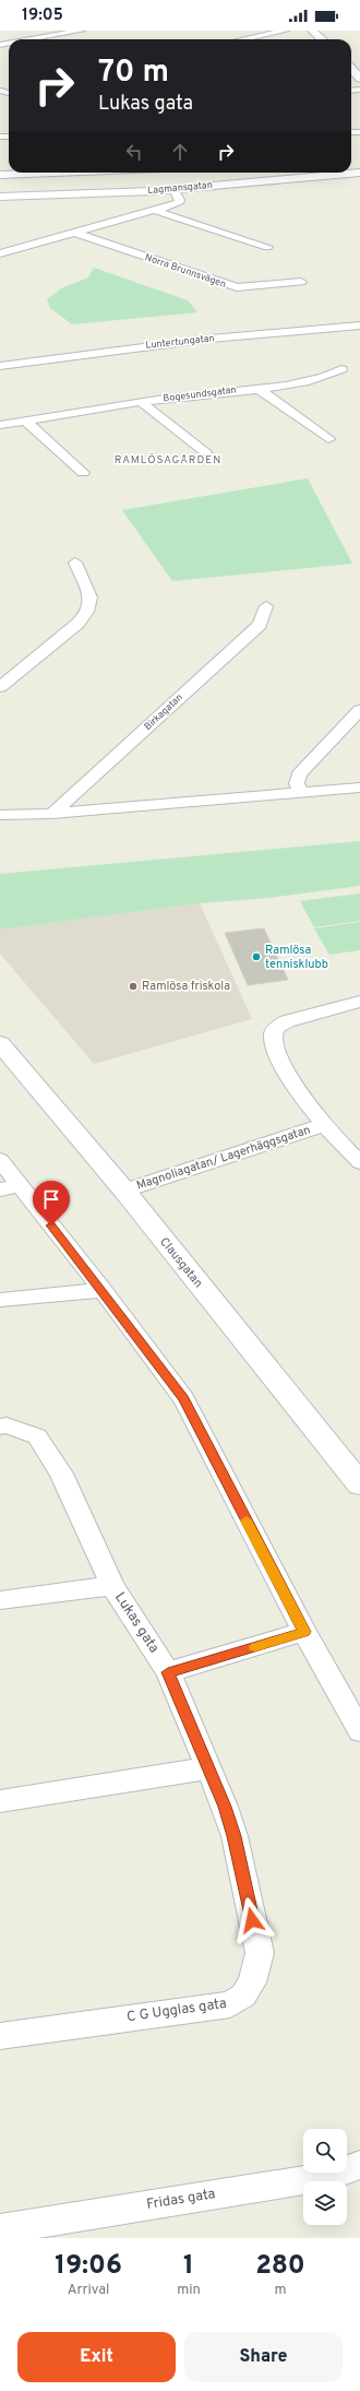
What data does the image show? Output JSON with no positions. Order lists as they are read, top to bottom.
{
  "streets": {
    "street": [
      "Lagmansgatan",
      "Norra Brunnsvägen",
      "Luntertungatan",
      "Bogesundsgatan",
      "Birkagatan",
      "Magnoliagatan/ Lagerhäggsgatan",
      "Clausgatan",
      "Lukas gata",
      "C G Ugglas gata",
      "Fridas gata"
    ]
  },
  "crossings": [
    ["Magnoliagatan/ Lagerhäggsgatan", "Clausgatan"],
    ["Lukas gata", "C G Ugglas gata"]
  ],
  "districts": ["RAMLÖSAGÅRDEN"],
  "places": ["Ramlösa tennisklubb", "Ramlösa friskola"],
  "page": {
    "status": "19:05",
    "turn": ["70 m", "Lukas gata"],
    "eta": [
      "19:06",
      "Arrival",
      "1",
      "min",
      "280",
      "m"
    ],
    "buttons": ["Exit", "Share"]
  }
}
